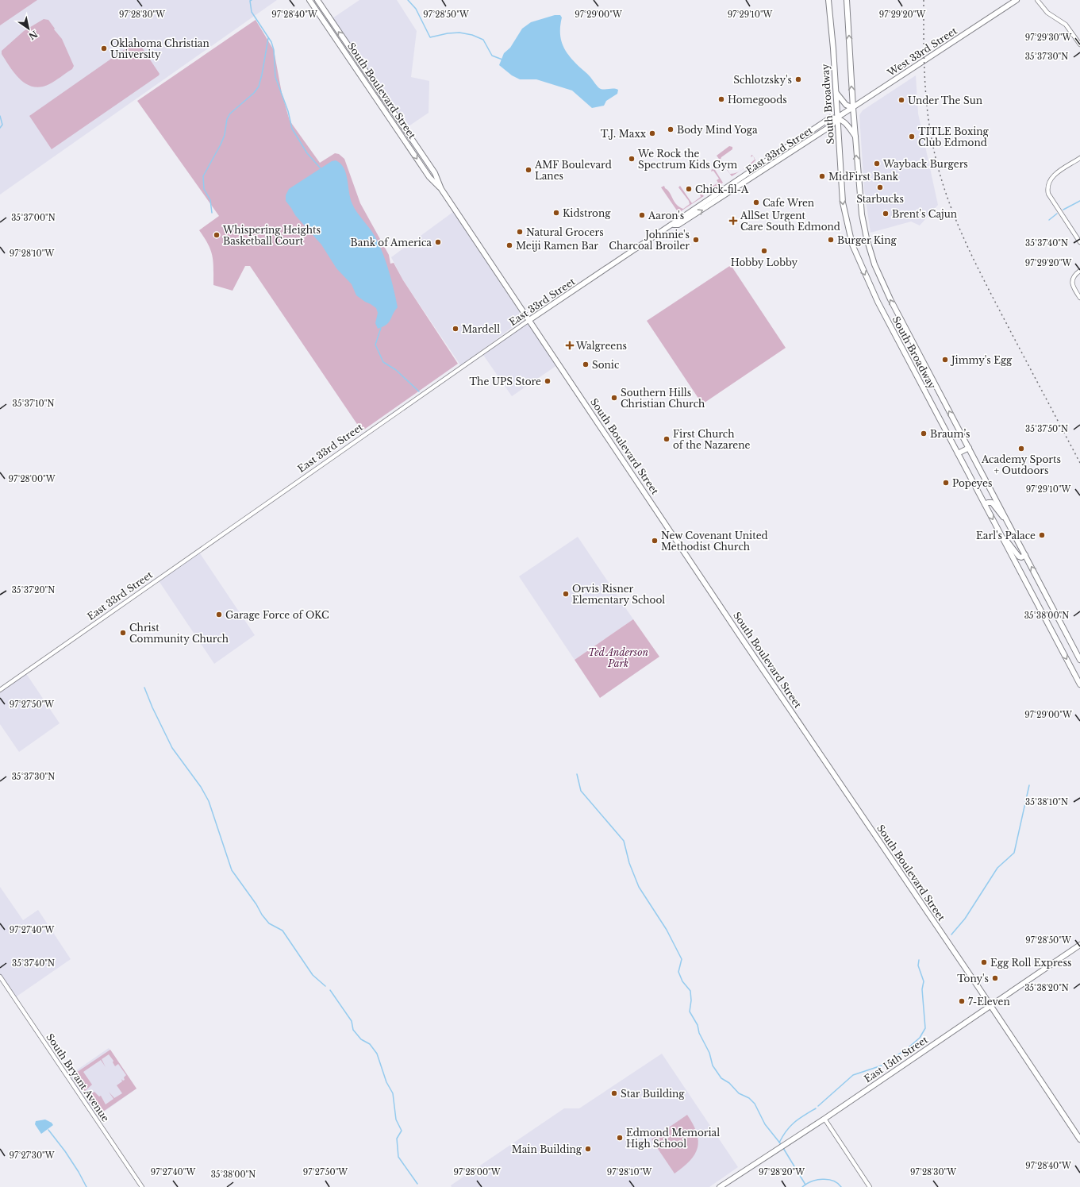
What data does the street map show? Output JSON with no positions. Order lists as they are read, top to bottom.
{
  "streets": {
    "main road": [
      "West 33rd Street",
      "South Boulevard Street",
      "South Broadway",
      "East 33rd Street",
      "East 15th Street"
    ],
    "street": ["South Bryant Avenue"]
  },
  "crossings": [
    ["West 33rd Street", "South Broadway"],
    ["West 33rd Street", "East 33rd Street"],
    ["South Boulevard Street", "East 33rd Street"],
    ["South Boulevard Street", "East 15th Street"],
    ["South Broadway", "East 33rd Street"]
  ],
  "parks": ["Ted Anderson Park"],
  "places": {
    "other": [
      "Oklahoma Christian University",
      "Schlotzsky's",
      "Homegoods",
      "Under The Sun",
      "Body Mind Yoga",
      "T.J. Maxx",
      "TITLE Boxing Club Edmond",
      "We Rock the Spectrum Kids Gym",
      "Wayback Burgers",
      "AMF Boulevard Lanes",
      "MidFirst Bank",
      "Starbucks",
      "Chick-fil-A",
      "Cafe Wren",
      "Kidstrong",
      "Brent's Cajun",
      "Aaron's",
      "Natural Grocers",
      "Whispering Heights Basketball Court",
      "Johnnie's Charcoal Broiler",
      "Burger King",
      "Bank of America",
      "Meiji Ramen Bar",
      "Hobby Lobby",
      "Mardell",
      "Jimmy's Egg",
      "Sonic",
      "The UPS Store",
      "Southern Hills Christian Church",
      "Braum’s",
      "First Church of the Nazarene",
      "Academy Sports + Outdoors",
      "Popeyes",
      "Earl's Palace",
      "New Covenant United Methodist Church",
      "Orvis Risner Elementary School",
      "Garage Force of OKC",
      "Christ Community Church",
      "Egg Roll Express",
      "Tony's",
      "7-Eleven",
      "Star Building",
      "Edmond Memorial High School",
      "Main Building"
    ],
    "health": ["AllSet Urgent Care South Edmond", "Walgreens"]
  },
  "north": "bottom right",
  "coordinates": [
    "97°28'40\"W",
    "97°28'50\"W",
    "97°29'00\"W",
    "97°29'10\"W",
    "97°28'30\"W",
    "97°29'20\"W",
    "97°29'30\"W",
    "35°37'30\"N",
    "35°37'00\"N",
    "35°37'40\"N",
    "97°28'10\"W",
    "35°37'10\"N",
    "35°37'50\"N",
    "97°28'00\"W",
    "35°37'20\"N",
    "35°38'00\"N",
    "97°27'50\"W",
    "35°38'10\"N",
    "97°27'40\"W",
    "35°38'20\"N",
    "97°27'30\"W",
    "97°28'20\"W"
  ]
}
